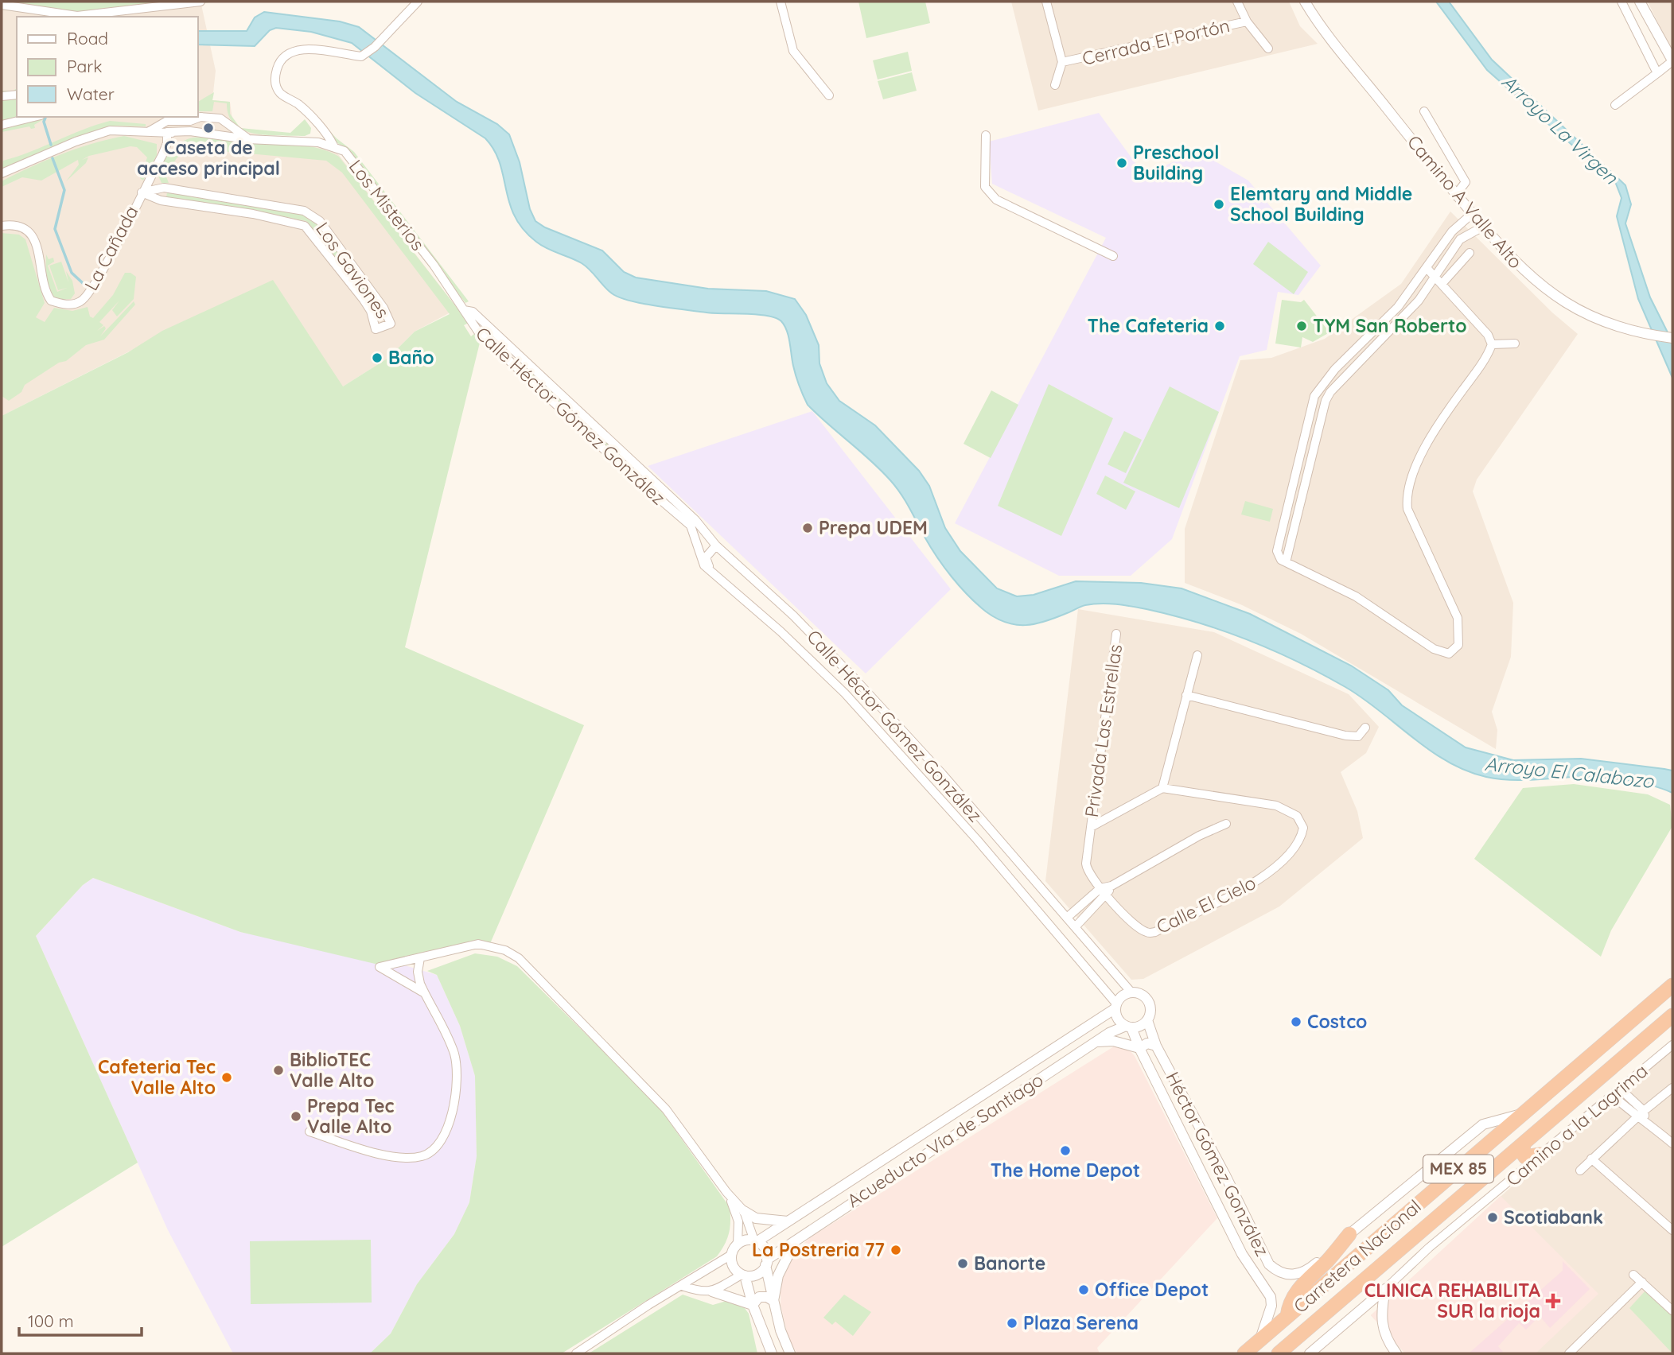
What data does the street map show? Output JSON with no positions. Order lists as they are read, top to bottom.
{
  "streets": {
    "highway": ["MEX 85", "Carretera Nacional"],
    "street": [
      "Cerrada El Portón",
      "Camino A Valle Alto",
      "Los Misterios",
      "La Cañada",
      "Los Gaviones",
      "Calle Héctor Gómez González",
      "Privada Las Estrellas",
      "Calle El Cielo",
      "Camino a la Lagrima",
      "Acueducto Vía de Santiago",
      "Héctor Gómez González"
    ]
  },
  "crossings": [
    ["Los Misterios", "La Cañada"],
    ["Los Misterios", "Calle Héctor Gómez González"],
    ["La Cañada", "Los Gaviones"],
    ["Calle Héctor Gómez González", "Acueducto Vía de Santiago"],
    ["Calle Héctor Gómez González", "Héctor Gómez González"],
    ["Privada Las Estrellas", "Calle El Cielo"],
    ["Acueducto Vía de Santiago", "Héctor Gómez González"],
    ["Héctor Gómez González", "Carretera Nacional"]
  ],
  "water": ["Arroyo La Virgen", "Arroyo El Calabozo"],
  "places": {
    "other": [
      "Caseta de acceso principal",
      "Preschool Building",
      "Elemtary and Middle School Building",
      "The Cafeteria",
      "TYM San Roberto",
      "Baño",
      "Prepa UDEM",
      "Costco",
      "BiblioTEC Valle Alto",
      "Cafeteria Tec Valle Alto",
      "Prepa Tec Valle Alto",
      "The Home Depot",
      "Scotiabank",
      "La Postreria 77",
      "Banorte",
      "Office Depot",
      "Plaza Serena"
    ],
    "health": ["CLINICA REHABILITA SUR la rioja"]
  },
  "legend": ["Road", "Park", "Water"],
  "scale_bar": "100 m"
}
